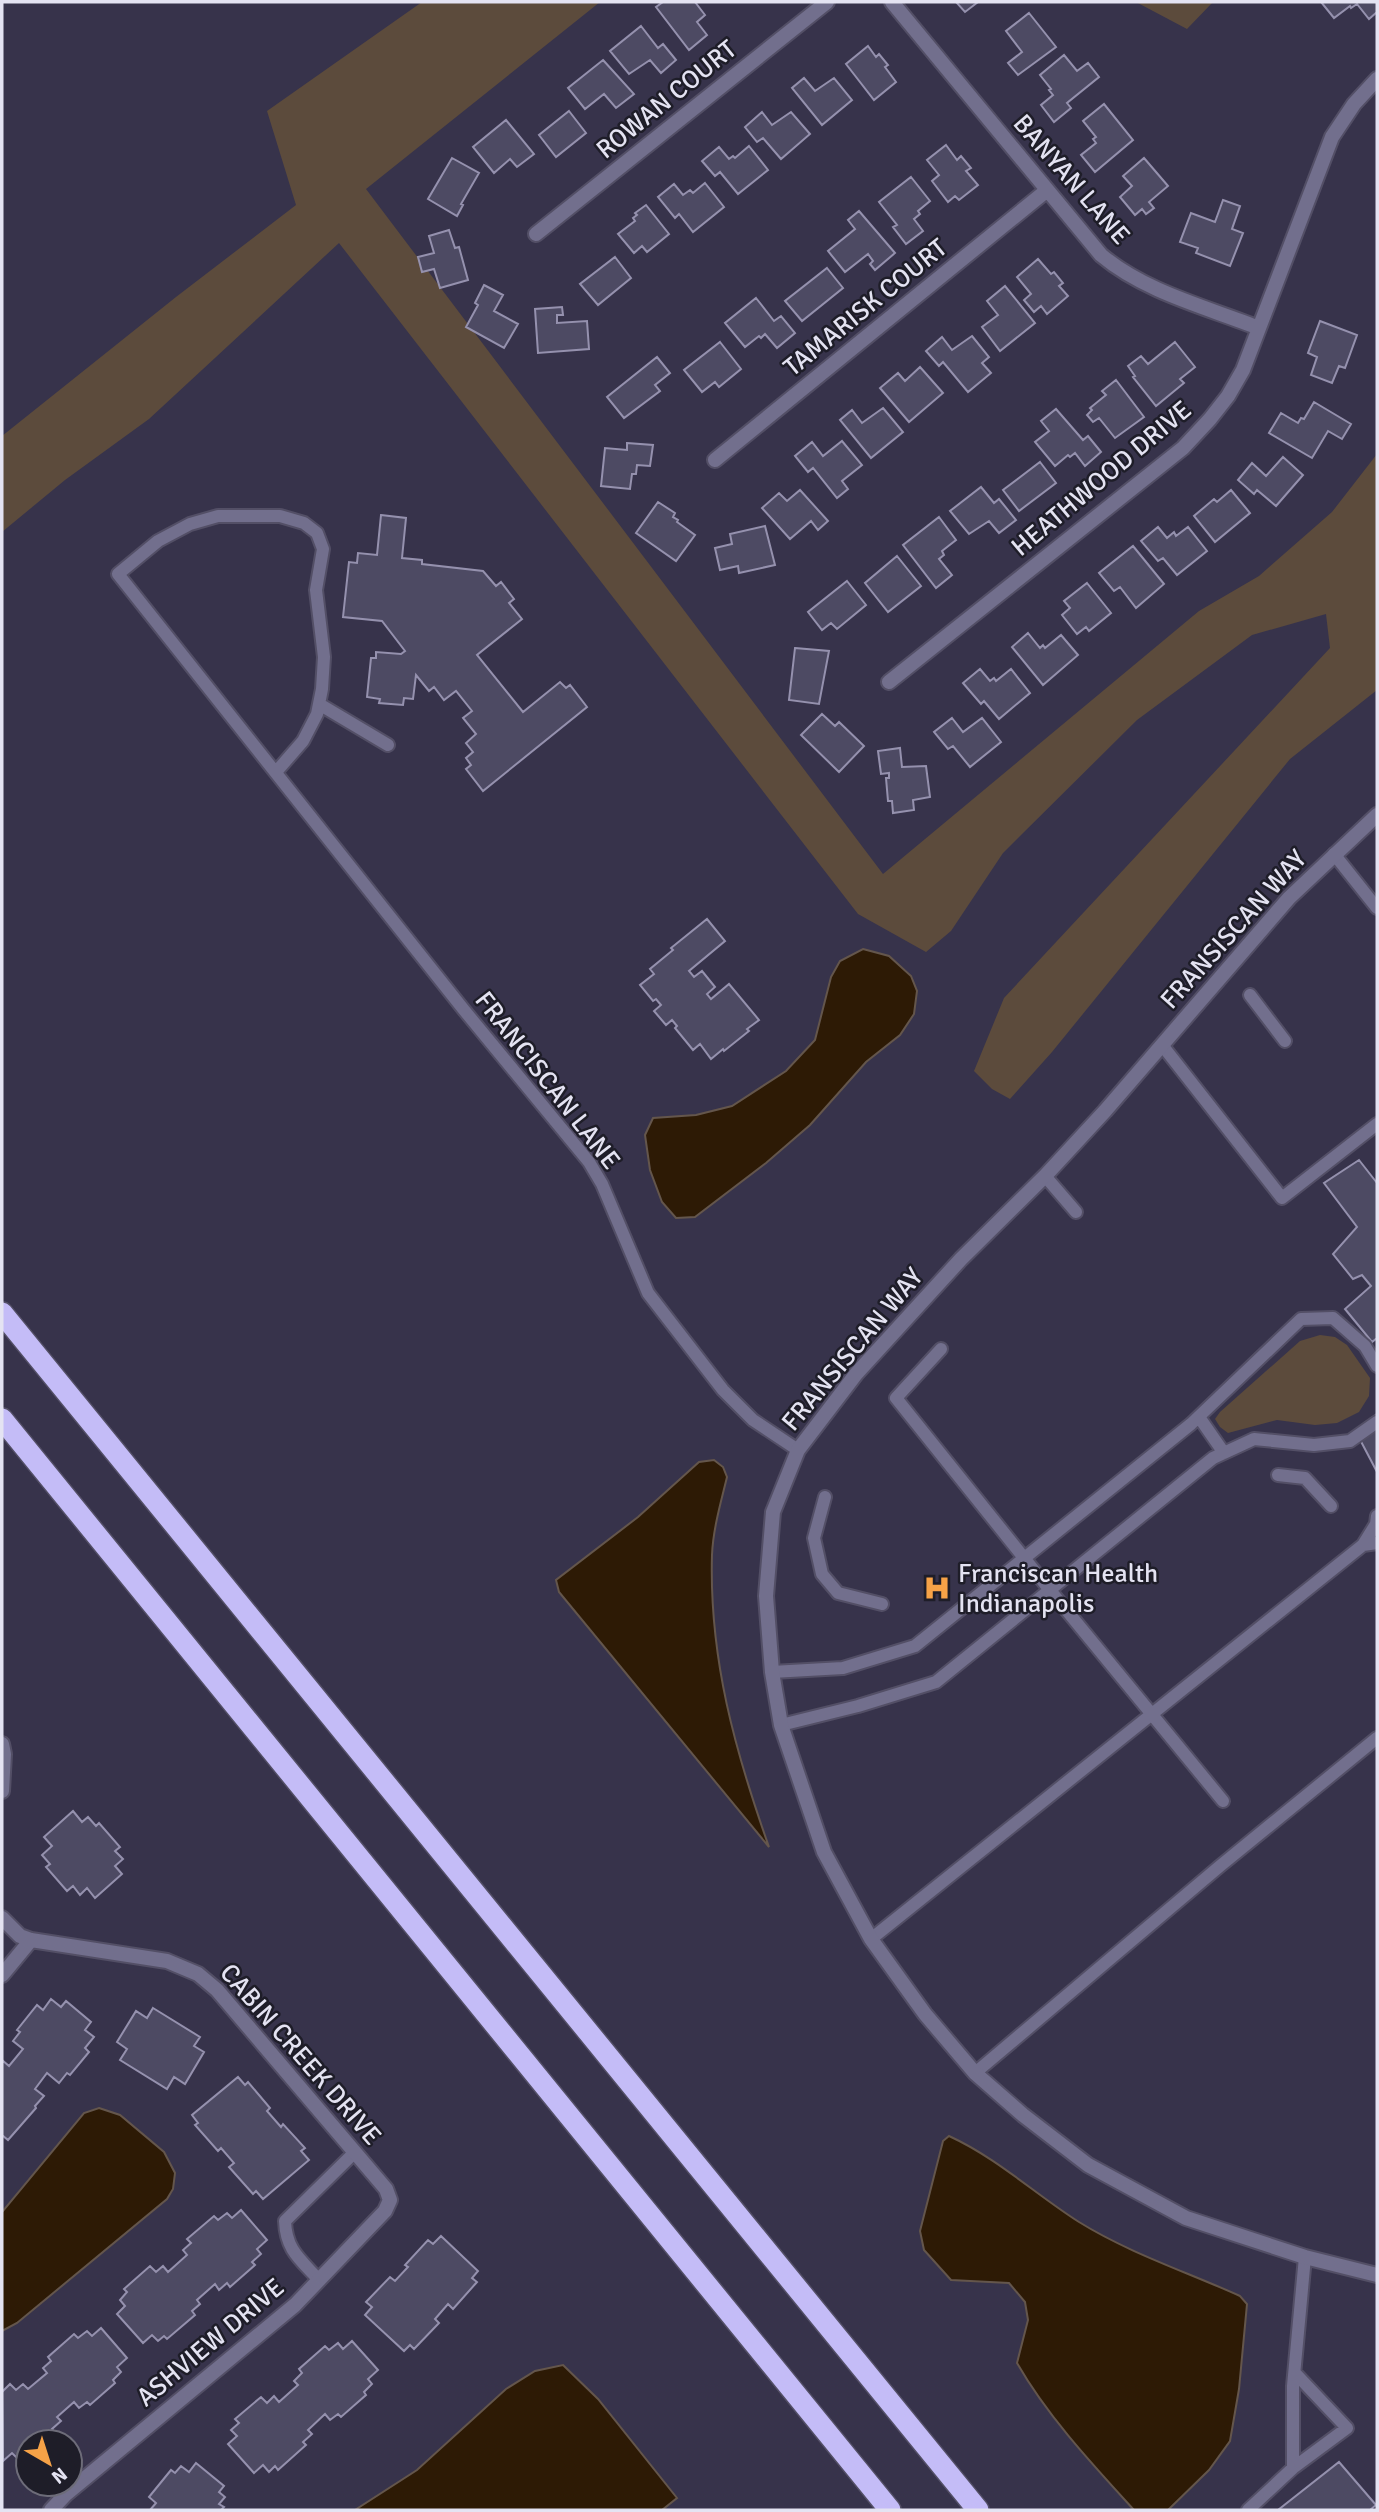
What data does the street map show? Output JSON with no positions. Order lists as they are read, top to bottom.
{
  "streets": {
    "street": [
      "ROWAN COURT",
      "BANYAN LANE",
      "TAMARISK COURT",
      "HEATHWOOD DRIVE",
      "FRANSISCAN WAY",
      "CABIN CREEK DRIVE",
      "ASHVIEW DRIVE"
    ],
    "lane": ["FRANCISCAN LANE"]
  },
  "crossings": [
    ["BANYAN LANE", "TAMARISK COURT"],
    ["BANYAN LANE", "HEATHWOOD DRIVE"],
    ["FRANSISCAN WAY", "FRANCISCAN LANE"],
    ["CABIN CREEK DRIVE", "ASHVIEW DRIVE"]
  ],
  "places": {
    "hospital": ["Franciscan Health Indianapolis"]
  },
  "north": "bottom right"
}
